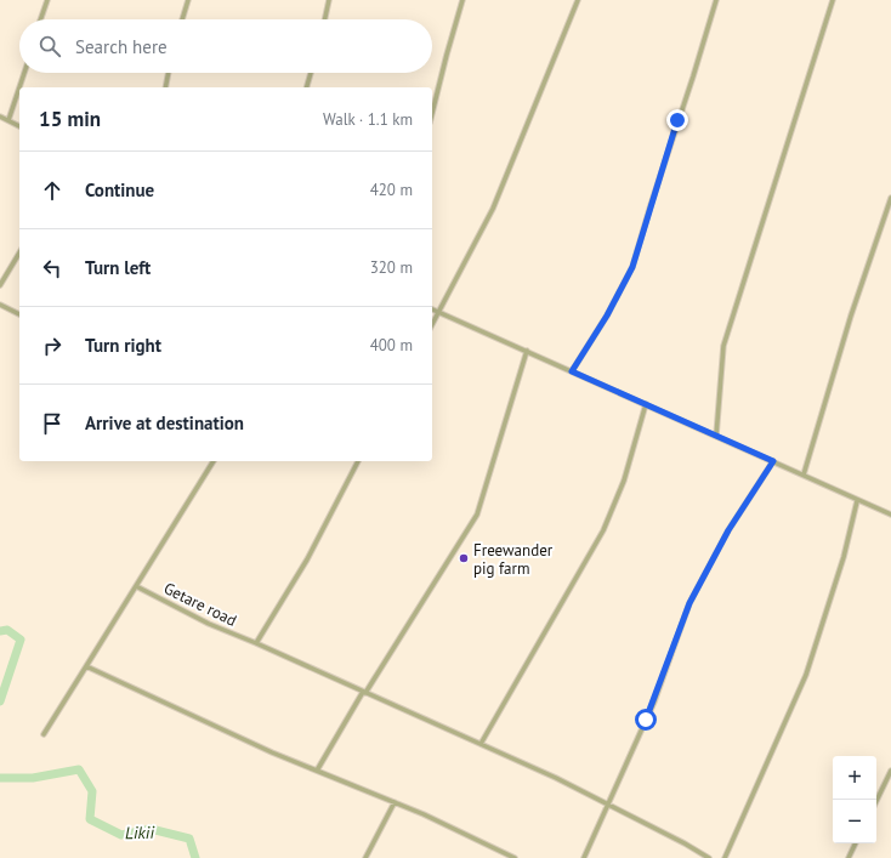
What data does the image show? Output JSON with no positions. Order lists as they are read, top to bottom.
{
  "streets": {
    "street": ["Getare road"]
  },
  "water": ["Likii"],
  "places": ["Freewander pig farm"],
  "page": {
    "search": "Search here",
    "heading": ["15 min", "Walk · 1.1 km"],
    "list": [
      ["Continue", "420 m"],
      ["Turn left", "320 m"],
      ["Turn right", "400 m"],
      "Arrive at destination"
    ],
    "map_buttons": ["+", "−"]
  }
}
